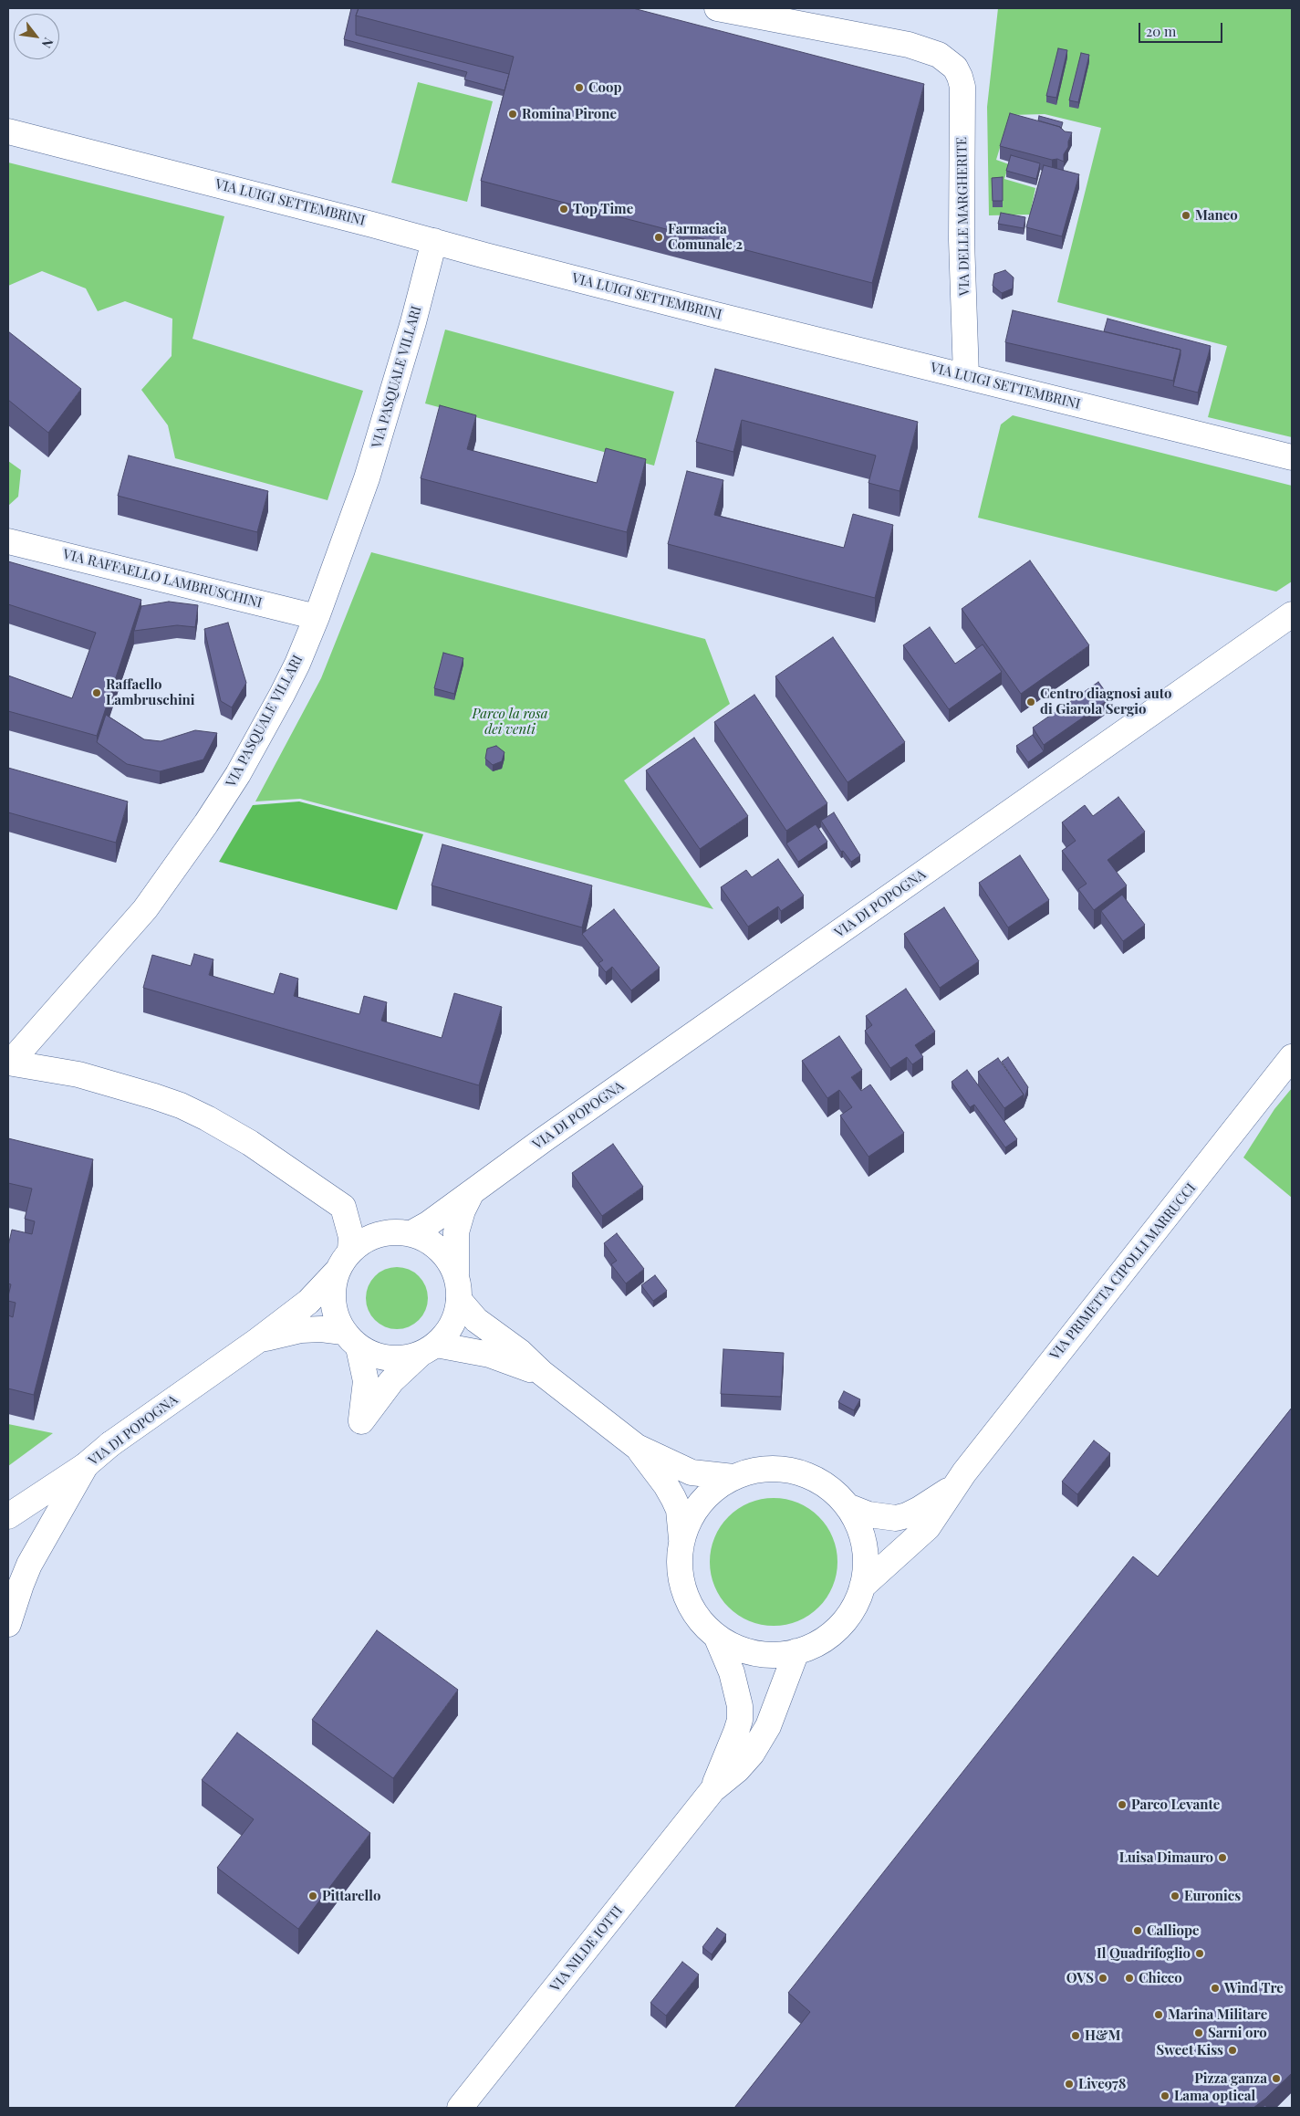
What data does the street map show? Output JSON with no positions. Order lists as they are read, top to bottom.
{
  "streets": {
    "street": [
      "VIA LUIGI SETTEMBRINI",
      "VIA DELLE MARGHERITE",
      "VIA PASQUALE VILLARI",
      "VIA RAFFAELLO LAMBRUSCHINI",
      "VIA DI POPOGNA",
      "VIA PRIMETTA CIPOLLI MARRUCCI",
      "VIA NILDE IOTTI"
    ]
  },
  "crossings": [
    ["VIA LUIGI SETTEMBRINI", "VIA DELLE MARGHERITE"],
    ["VIA LUIGI SETTEMBRINI", "VIA PASQUALE VILLARI"],
    ["VIA PASQUALE VILLARI", "VIA RAFFAELLO LAMBRUSCHINI"]
  ],
  "parks": ["Parco la rosa dei venti"],
  "places": [
    "Coop",
    "Romina Pirone",
    "Top Time",
    "Maneo",
    "Farmacia Comunale 2",
    "Raffaello Lambruschini",
    "Centro diagnosi auto di Giarola Sergio",
    "Parco Levante",
    "Luisa Dimauro",
    "Pittarello",
    "Euronics",
    "Calliope",
    "Il Quadrifoglio",
    "OVS",
    "Chicco",
    "Wind Tre",
    "Marina Militare",
    "Sarni oro",
    "H&M",
    "Sweet Kiss",
    "Pizza ganza",
    "Live978",
    "Lama optical"
  ],
  "scale_bar": "20 m",
  "north": "bottom right"
}
